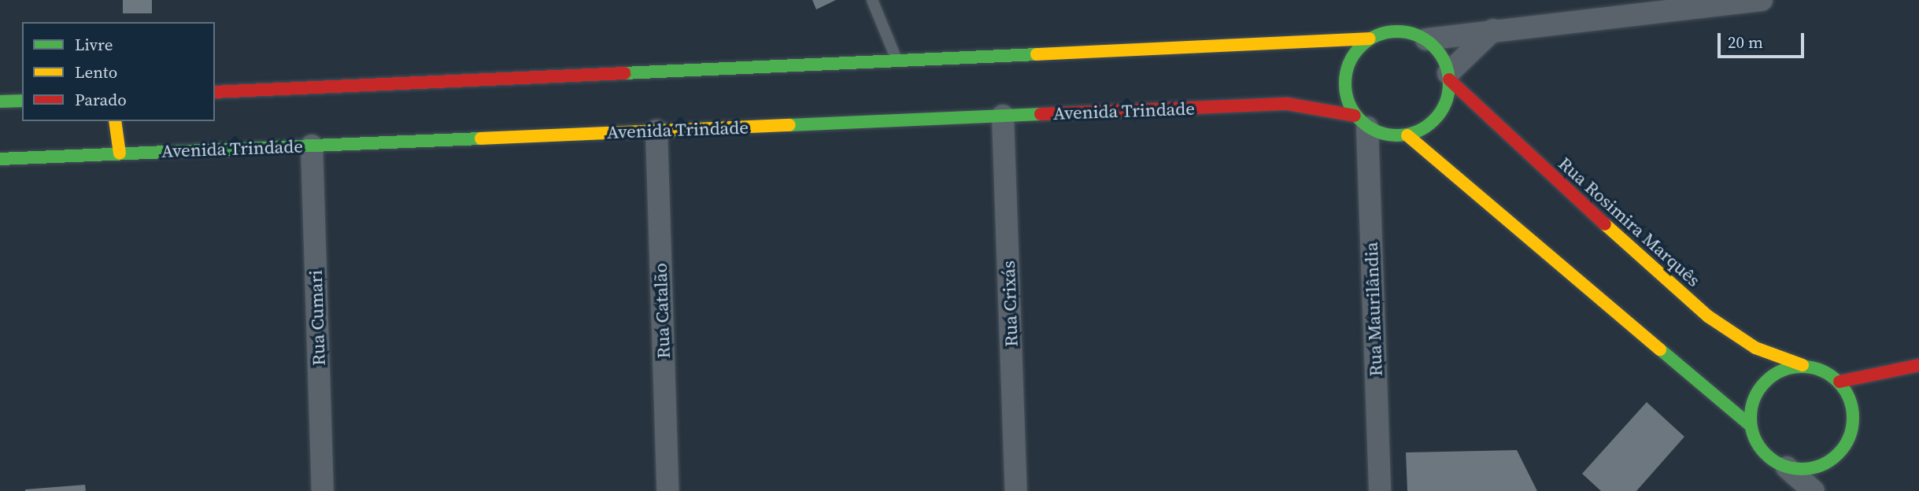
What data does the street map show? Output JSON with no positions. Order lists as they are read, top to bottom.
{
  "streets": {
    "street": [
      "Avenida Trindade",
      "Rua Rosimira Marquês",
      "Rua Crixás",
      "Rua Maurilândia",
      "Rua Catalão",
      "Rua Cumari"
    ]
  },
  "crossings": [
    ["Avenida Trindade", "Rua Rosimira Marquês"],
    ["Avenida Trindade", "Rua Crixás"],
    ["Avenida Trindade", "Rua Maurilândia"],
    ["Avenida Trindade", "Rua Catalão"],
    ["Avenida Trindade", "Rua Cumari"],
    ["Rua Rosimira Marquês", "Rua Maurilândia"]
  ],
  "legend": ["Livre", "Lento", "Parado"],
  "scale_bar": "20 m"
}
